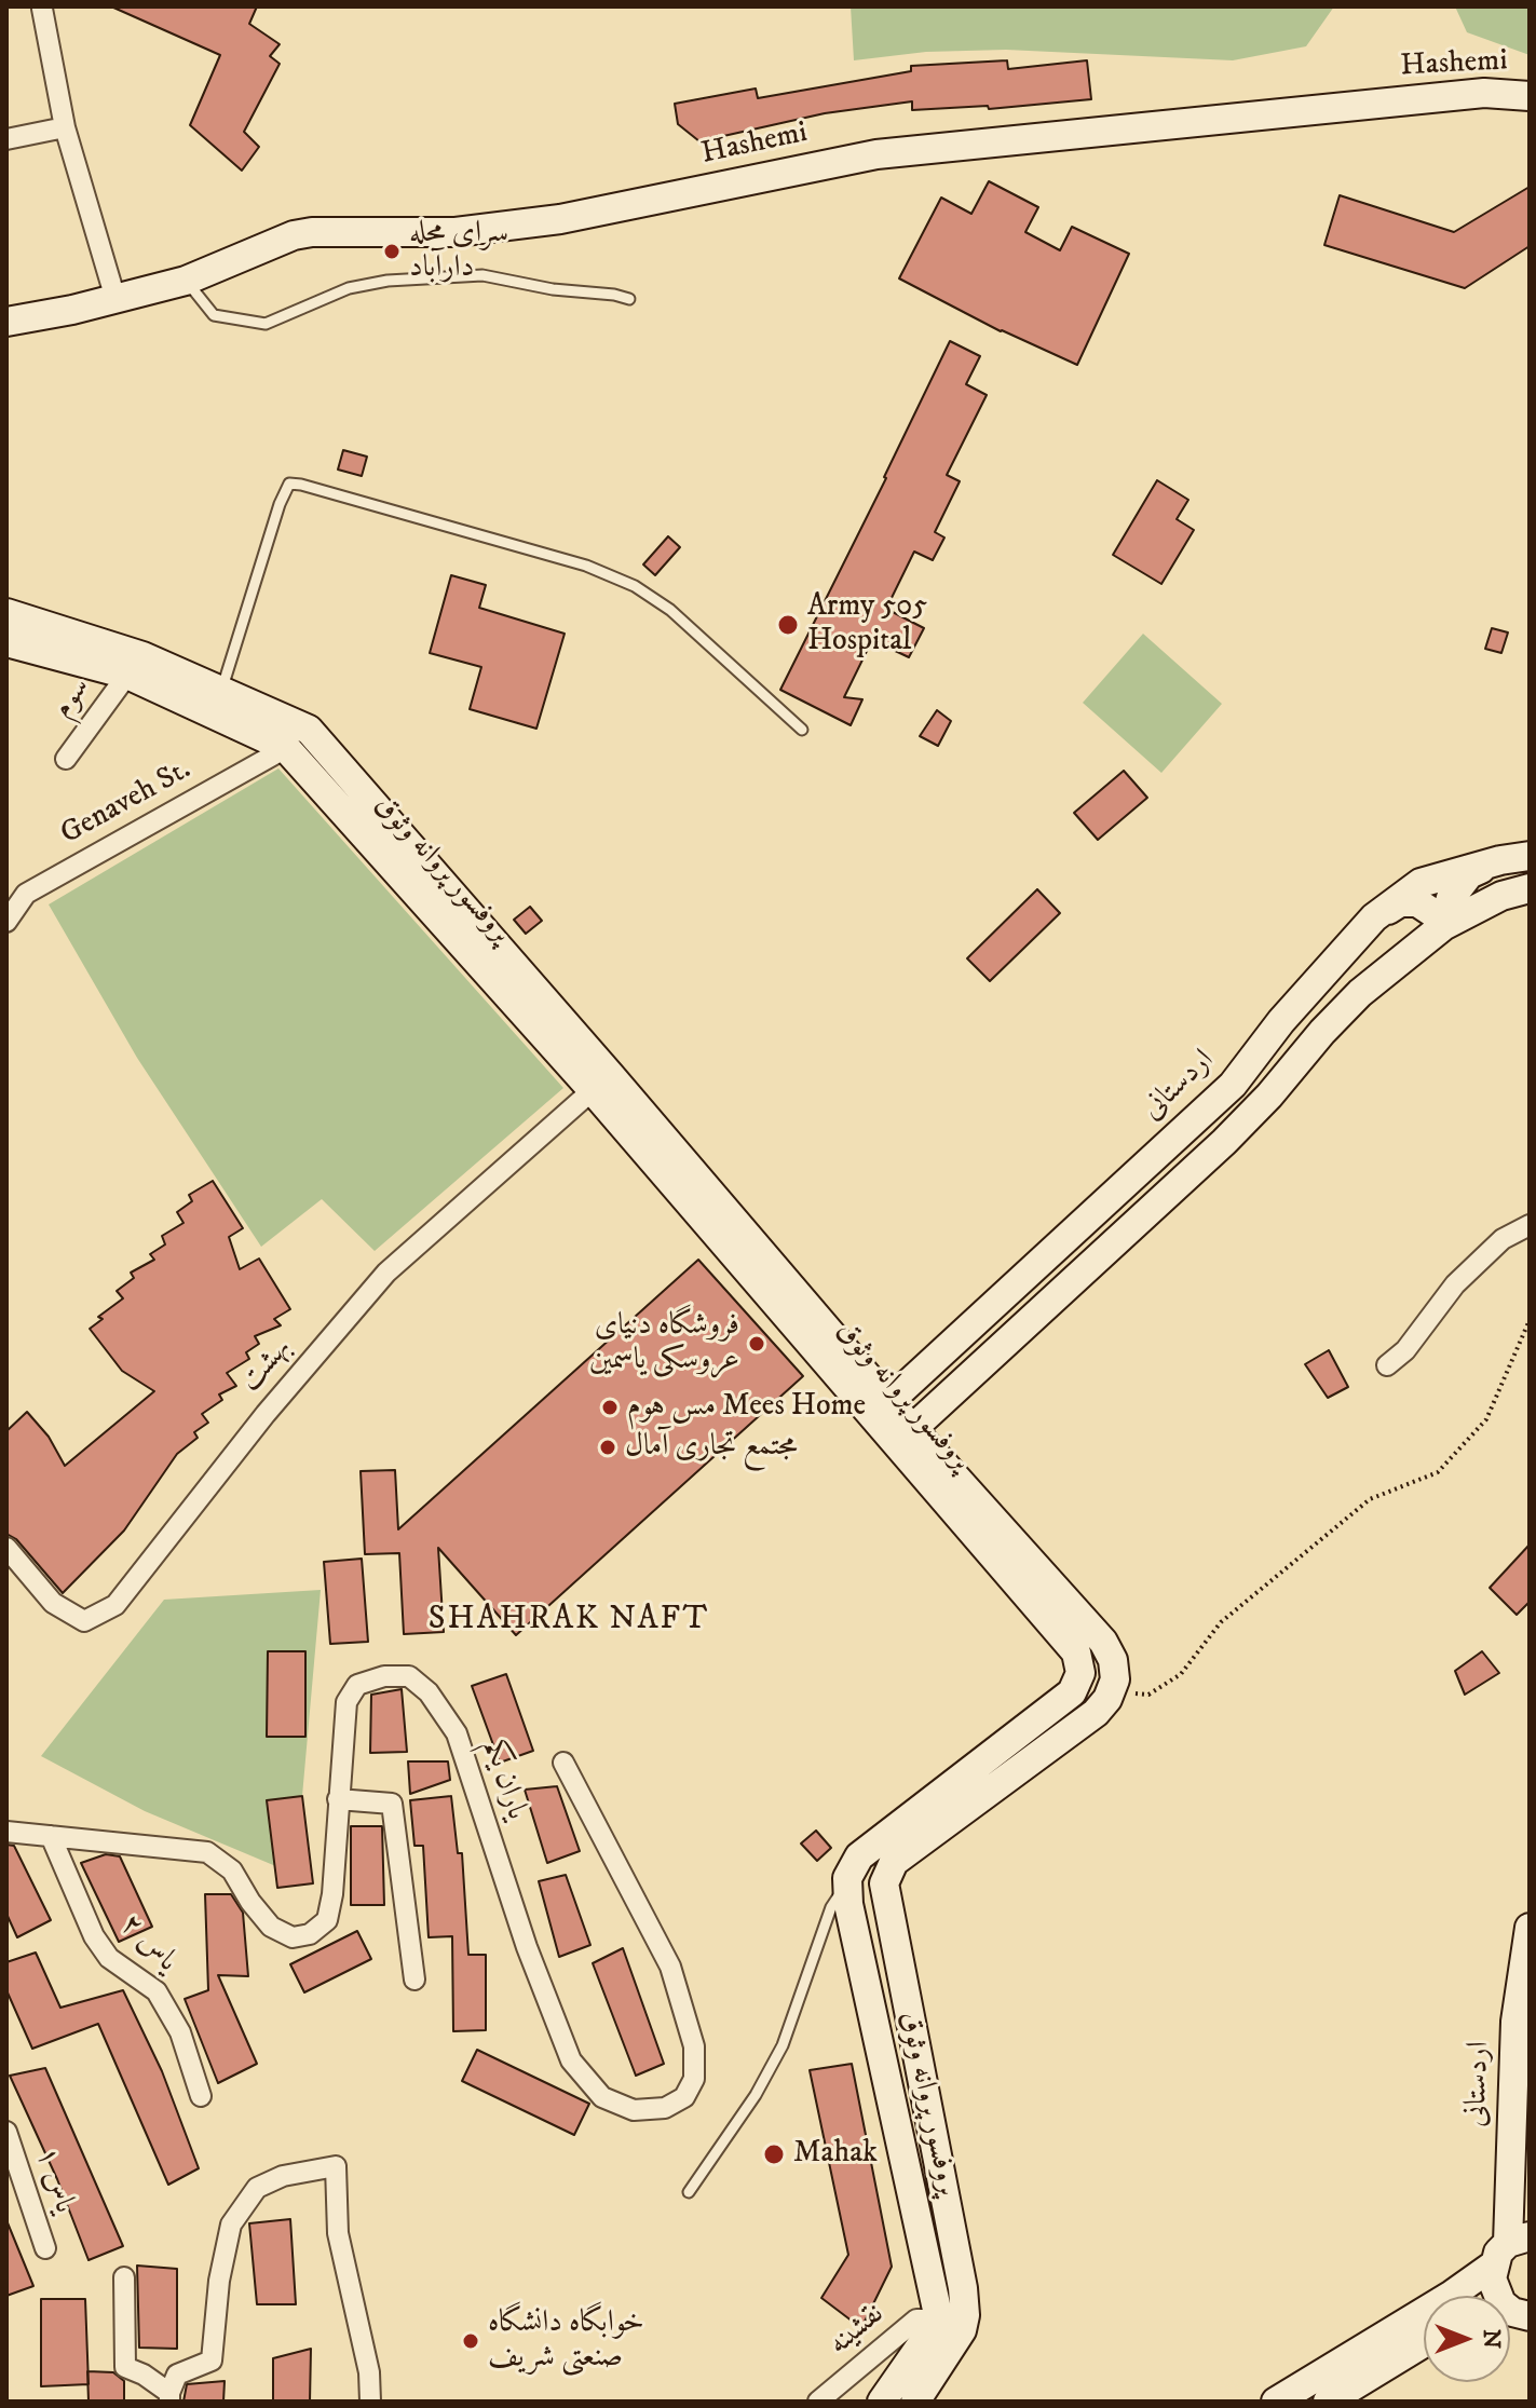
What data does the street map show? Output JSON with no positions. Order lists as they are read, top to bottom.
{
  "streets": {
    "main road": ["Hashemi", "پروفسور پروانه وثوق", "اردستانی"],
    "street": [
      "سوم",
      "Genaveh St.",
      "بهشت",
      "یاران یکم",
      "یاس ۲",
      "یاس ۱",
      "نقشینه"
    ]
  },
  "crossings": [
    ["سوم", "پروفسور پروانه وثوق"],
    ["Genaveh St.", "پروفسور پروانه وثوق"],
    ["پروفسور پروانه وثوق", "اردستانی"],
    ["پروفسور پروانه وثوق", "بهشت"],
    ["پروفسور پروانه وثوق", "نقشینه"],
    ["یاران یکم", "یاس ۲"]
  ],
  "districts": ["SHAHRAK NAFT"],
  "places": [
    "سرای محله دارآباد",
    "Army 505 Hospital",
    "فروشگاه دنیای عروسکی یاسمین",
    "مس هوم Mees Home",
    "مجتمع تجاری آمال",
    "Mahak",
    "خوابگاه دانشگاه صنعتی شریف"
  ],
  "north": "right"
}
